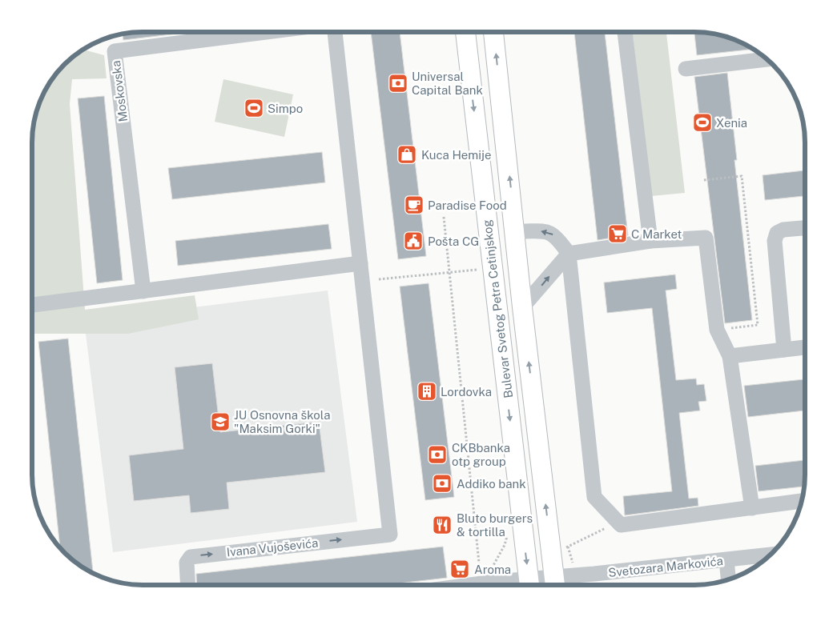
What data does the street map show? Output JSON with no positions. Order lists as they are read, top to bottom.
{
  "streets": {
    "main road": ["Bulevar Svetog Petra Cetinjskog"],
    "street": ["Moskovska", "Ivana Vujoševića", "Svetozara Markovića"]
  },
  "crossings": [
    ["Bulevar Svetog Petra Cetinjskog", "Svetozara Markovića"]
  ],
  "places": {
    "bank": ["Universal Capital Bank", "CKBbanka otp group", "Addiko bank"],
    "sports": ["Simpo", "Xenia"],
    "shop": ["Kuca Hemije"],
    "cafe": ["Paradise Food"],
    "supermarket": ["C Market", "Aroma"],
    "public building": ["Pošta CG"],
    "building": ["Lordovka"],
    "school or university": ["JU Osnovna škola \"Maksim Gorki\""],
    "restaurant": ["Bluto burgers & tortilla"]
  }
}
